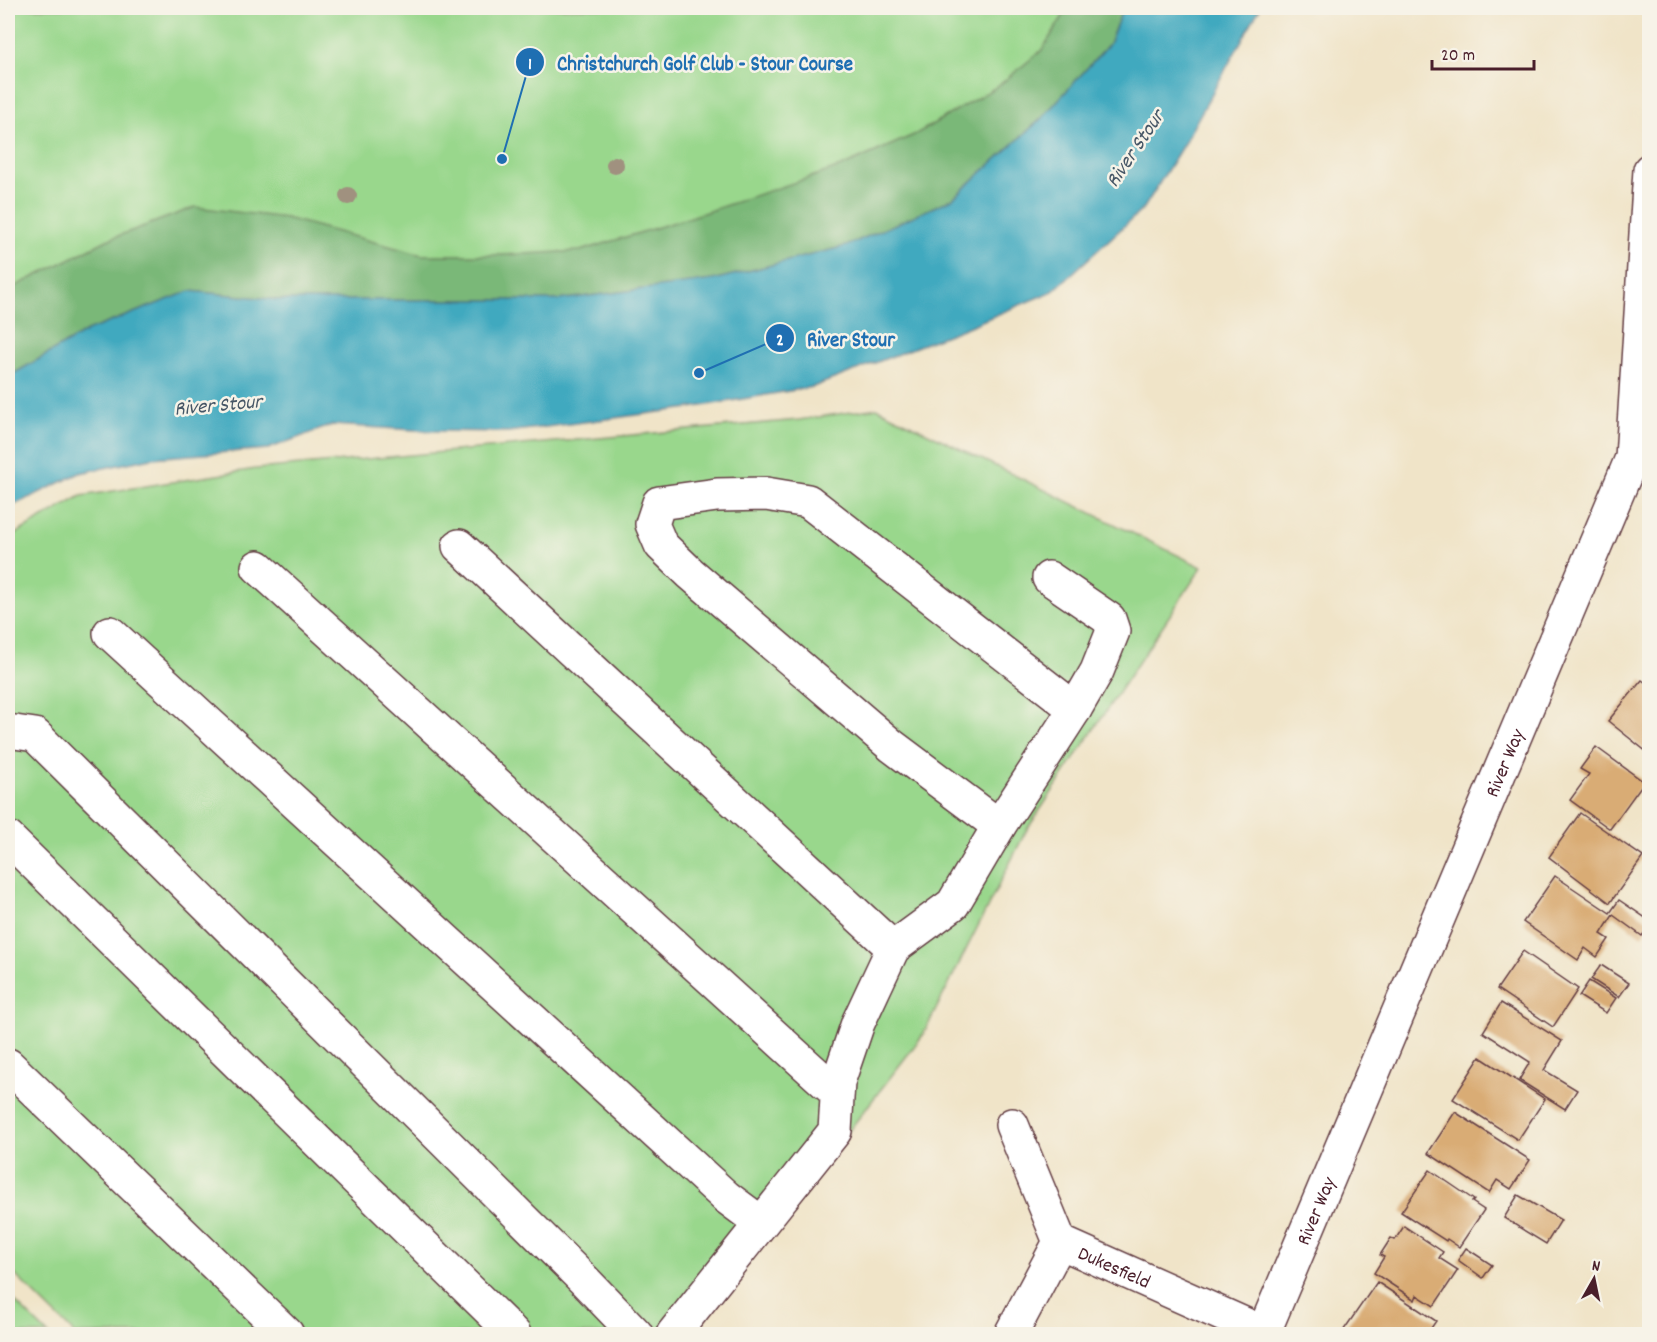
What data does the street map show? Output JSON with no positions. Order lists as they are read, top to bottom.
{
  "streets": {
    "street": ["River Way", "Dukesfield"]
  },
  "crossings": [
    ["River Way", "Dukesfield"]
  ],
  "water": ["River Stour"],
  "places": ["Christchurch Golf Club - Stour Course", "River Stour"],
  "scale_bar": "20 m",
  "north": "top"
}
